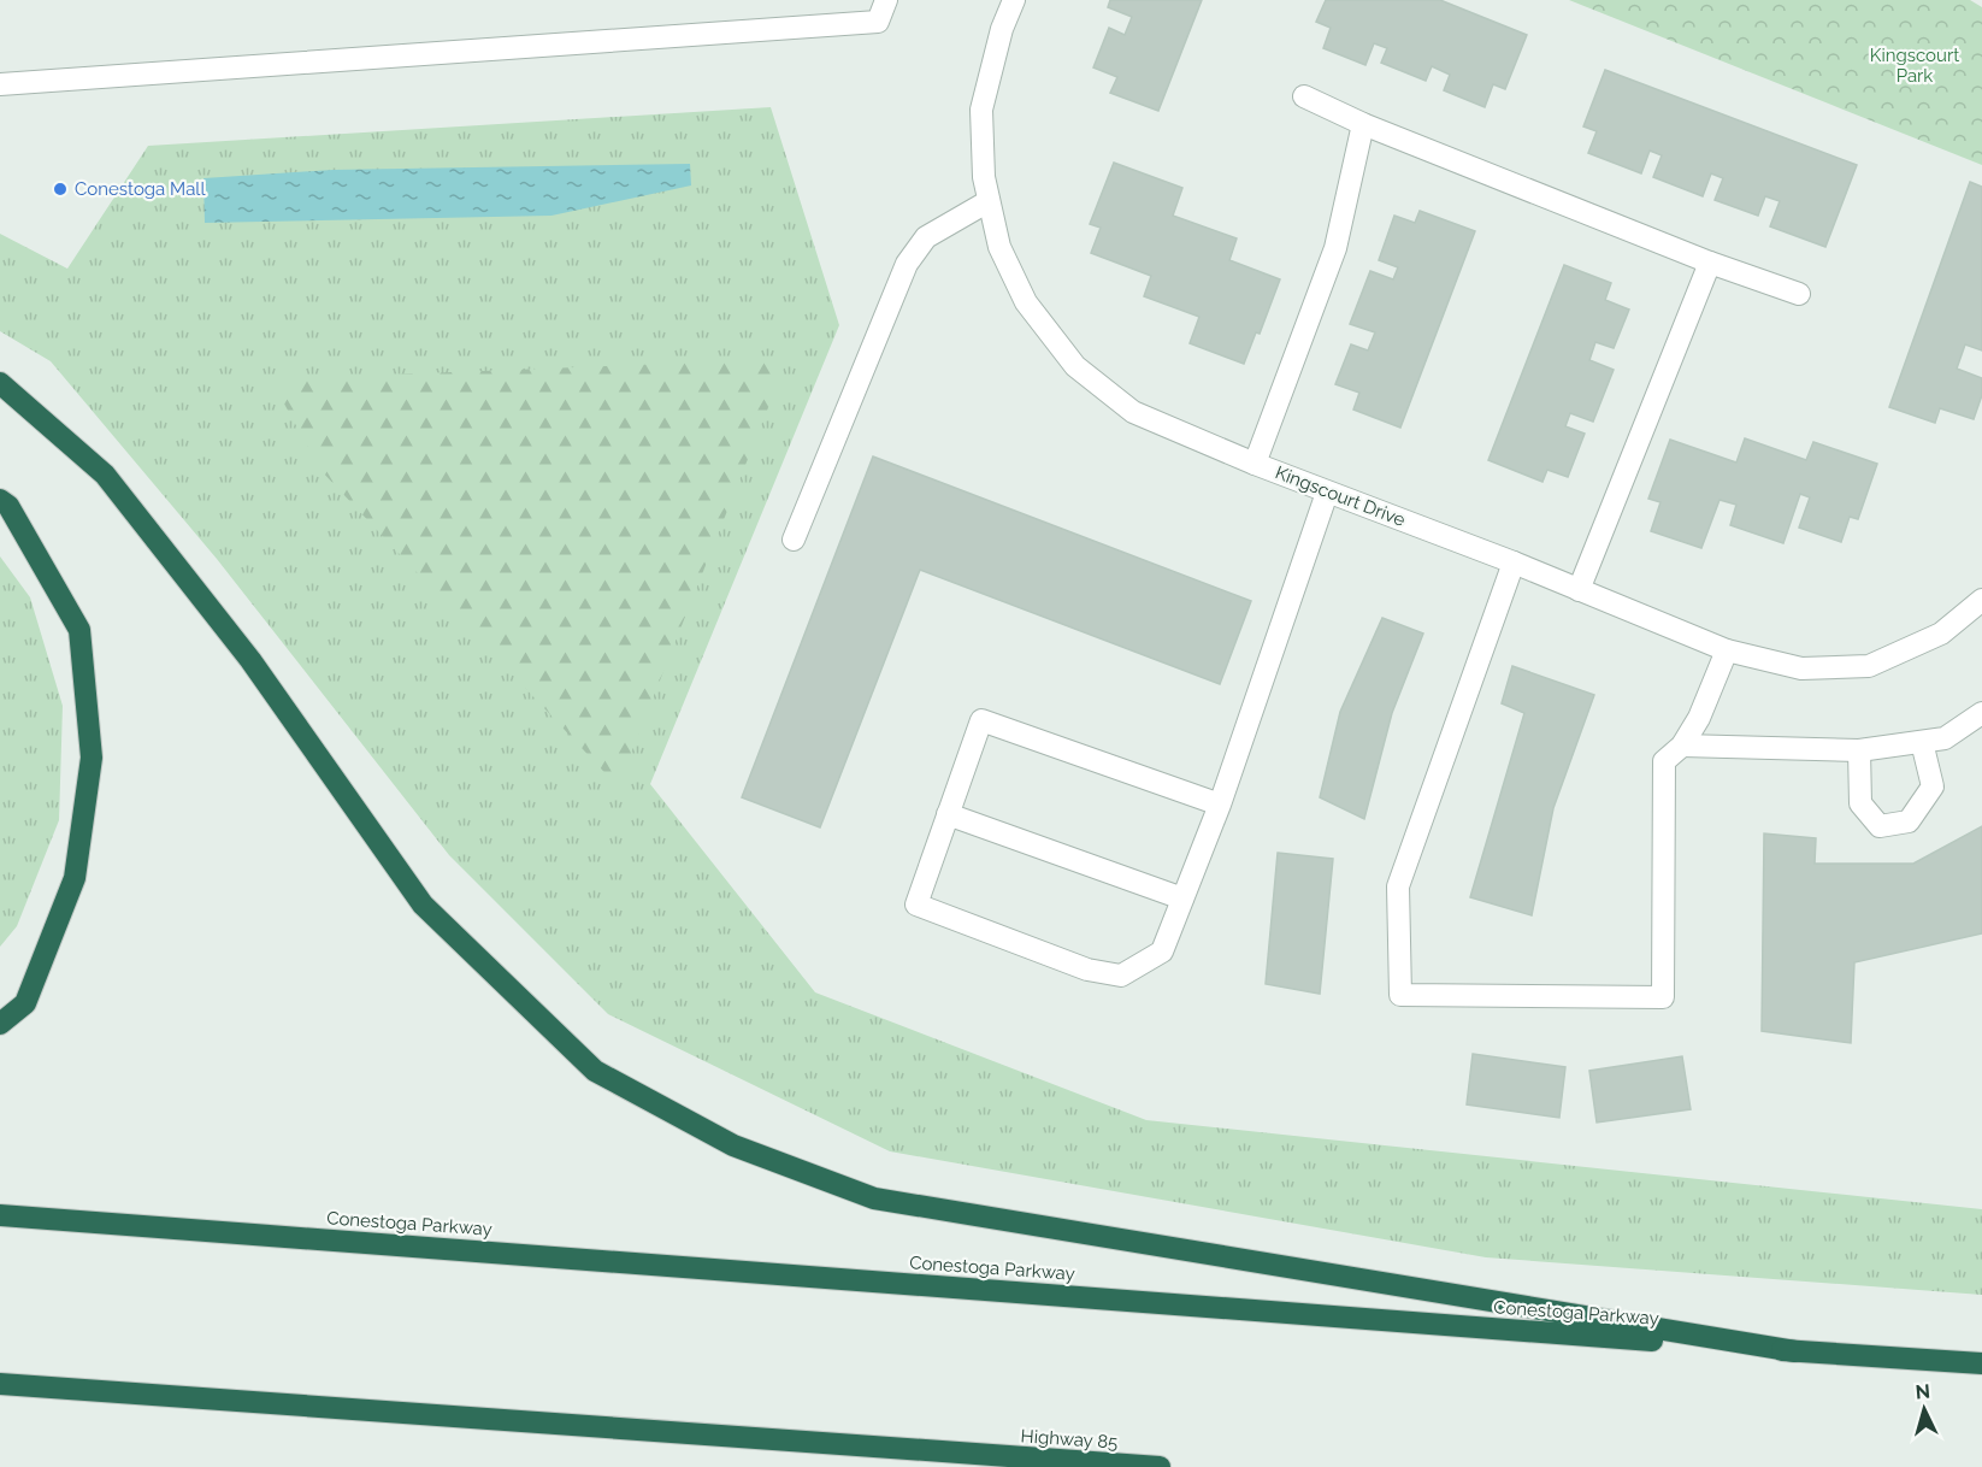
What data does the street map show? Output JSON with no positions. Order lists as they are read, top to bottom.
{
  "streets": {
    "highway": ["Conestoga Parkway", "Highway 85"],
    "street": ["Kingscourt Drive"]
  },
  "parks": ["Kingscourt Park"],
  "places": ["Conestoga Mall"],
  "north": "top"
}
